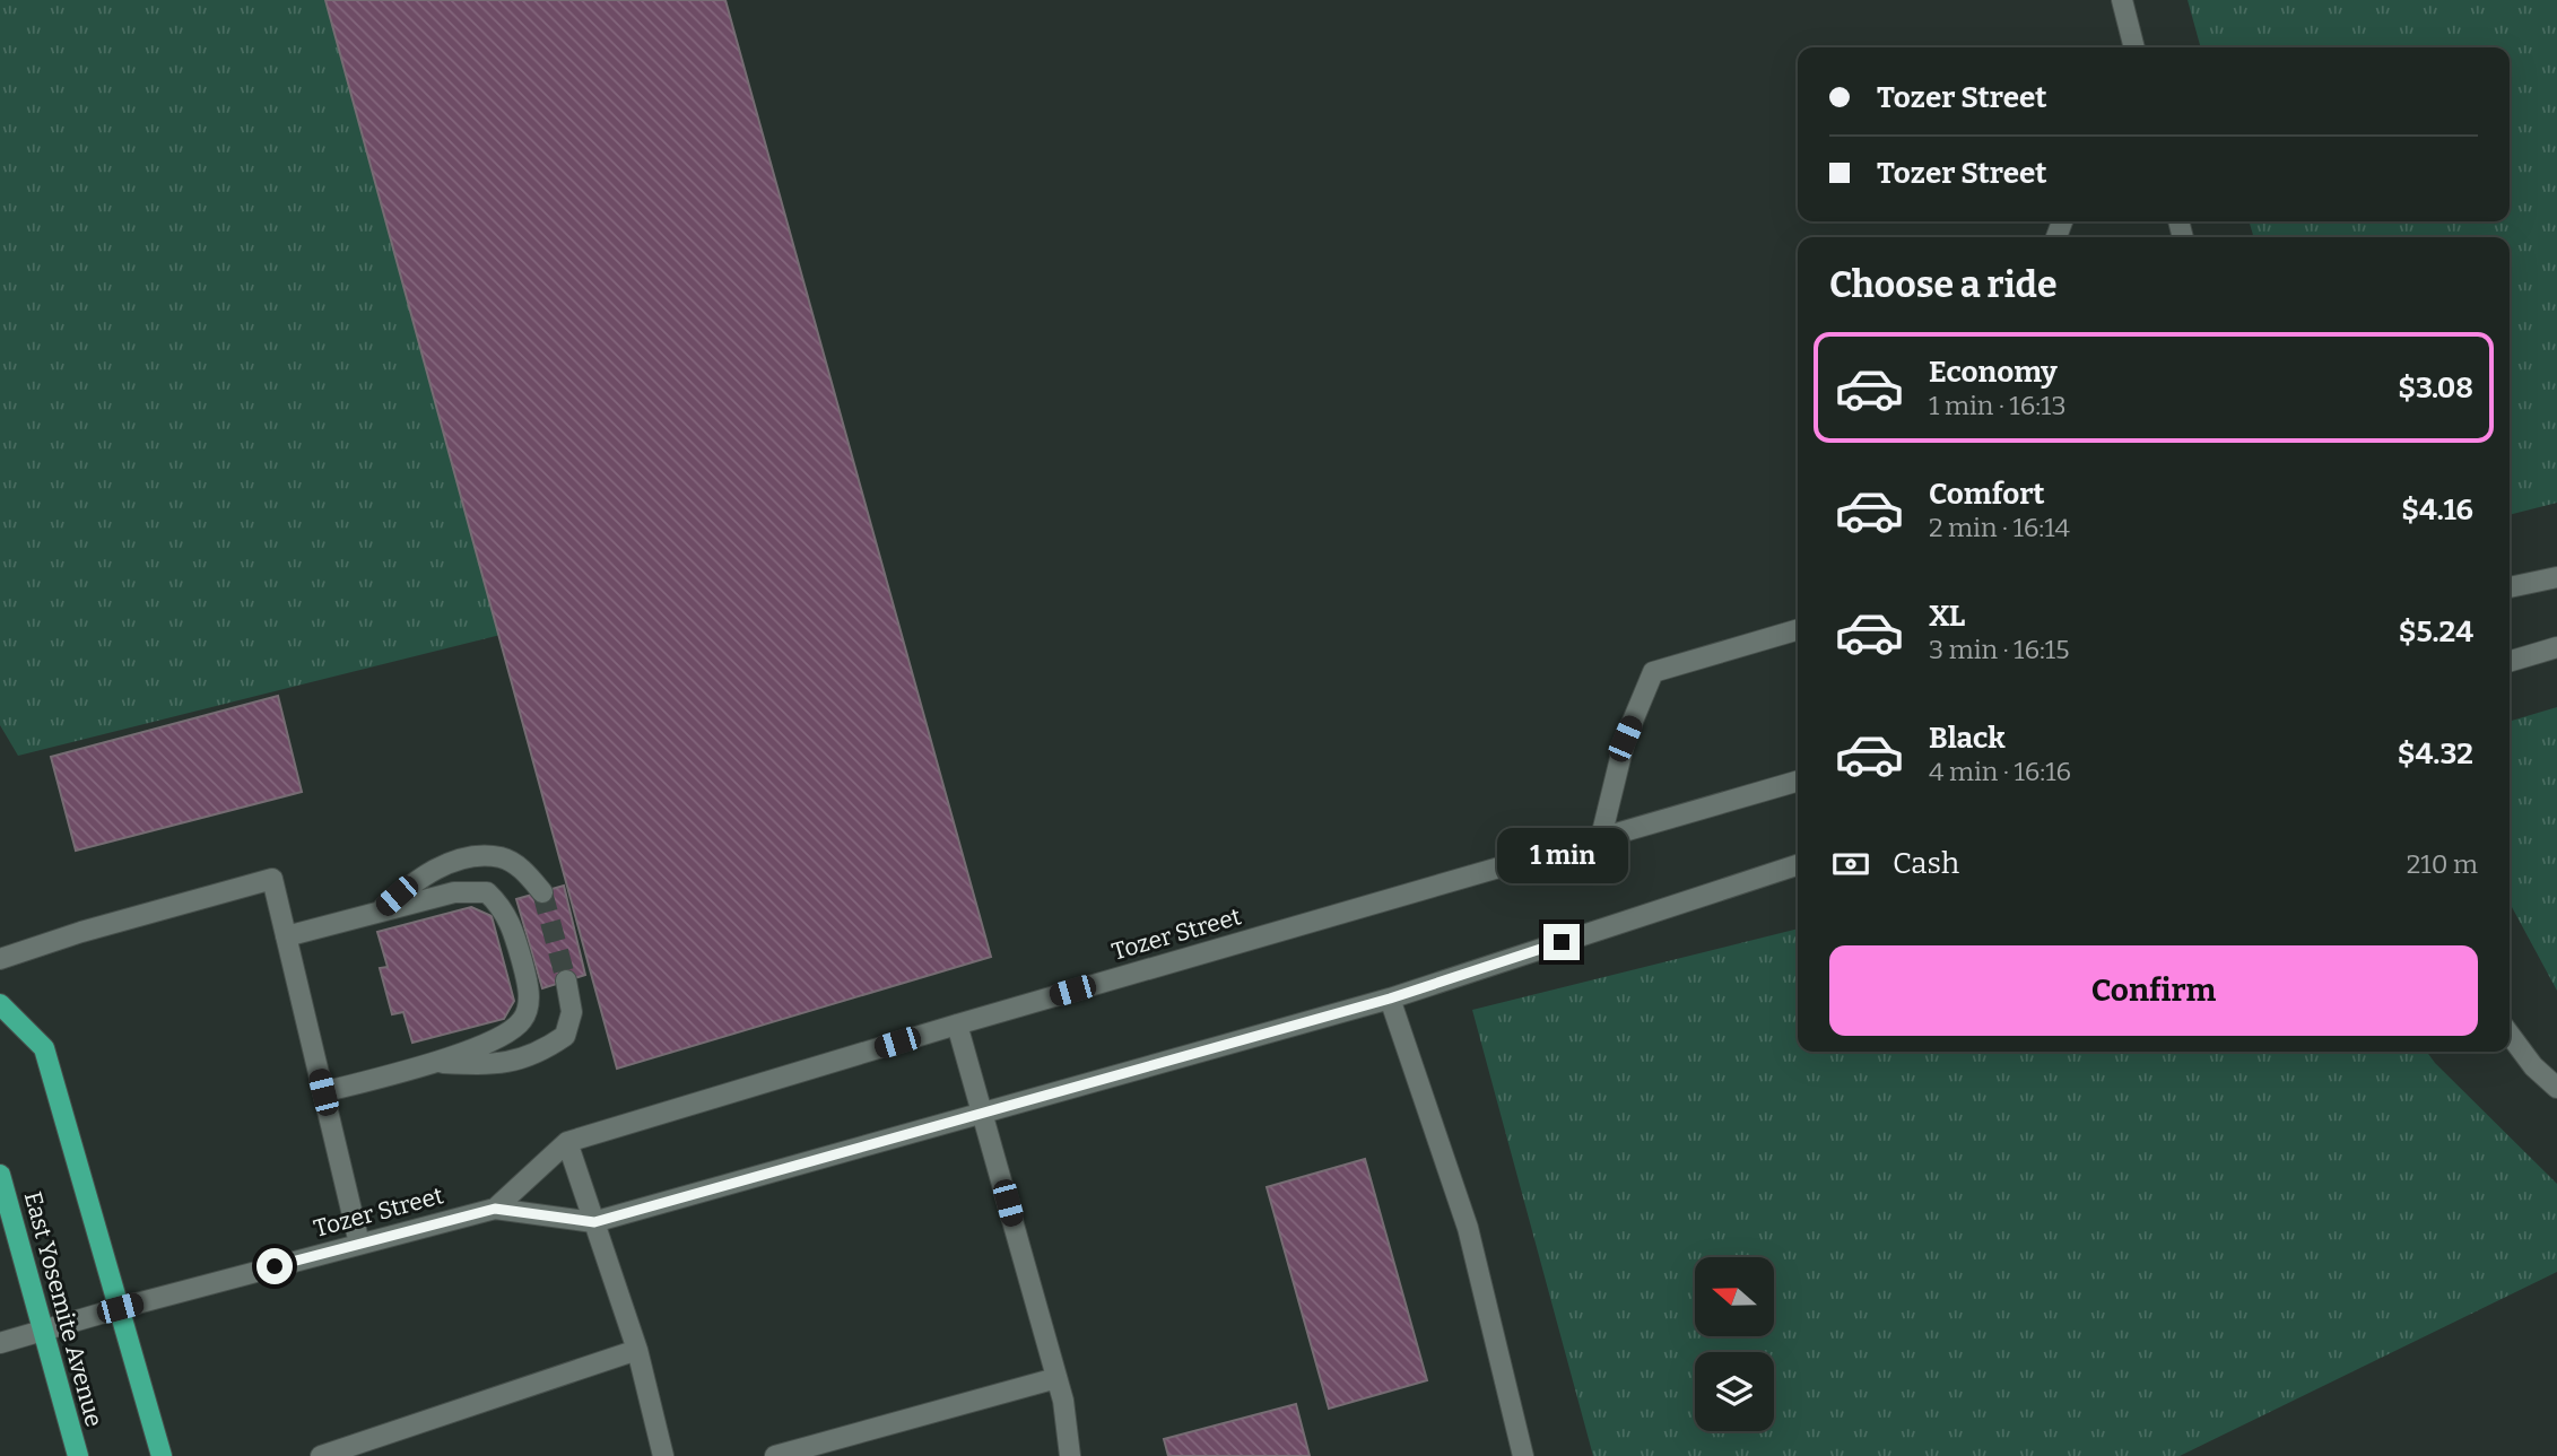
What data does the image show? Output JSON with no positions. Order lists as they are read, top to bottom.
{
  "streets": {
    "main road": ["East Yosemite Avenue"],
    "street": ["Tozer Street"]
  },
  "crossings": [
    ["Tozer Street", "East Yosemite Avenue"]
  ],
  "north": "left",
  "page": {
    "banner": ["Tozer Street", "Tozer Street"],
    "heading": "Choose a ride",
    "list": [
      {
        "name": "Economy",
        "note": "1 min · 16:13",
        "value": "$3.08"
      },
      {
        "name": "Comfort",
        "note": "2 min · 16:14",
        "value": "$4.16"
      },
      {
        "name": "XL",
        "note": "3 min · 16:15",
        "value": "$5.24"
      },
      {
        "name": "Black",
        "note": "4 min · 16:16",
        "value": "$4.32"
      }
    ],
    "pay": ["Cash", "210 m"],
    "bubble": "1 min",
    "buttons": "Confirm"
  }
}
